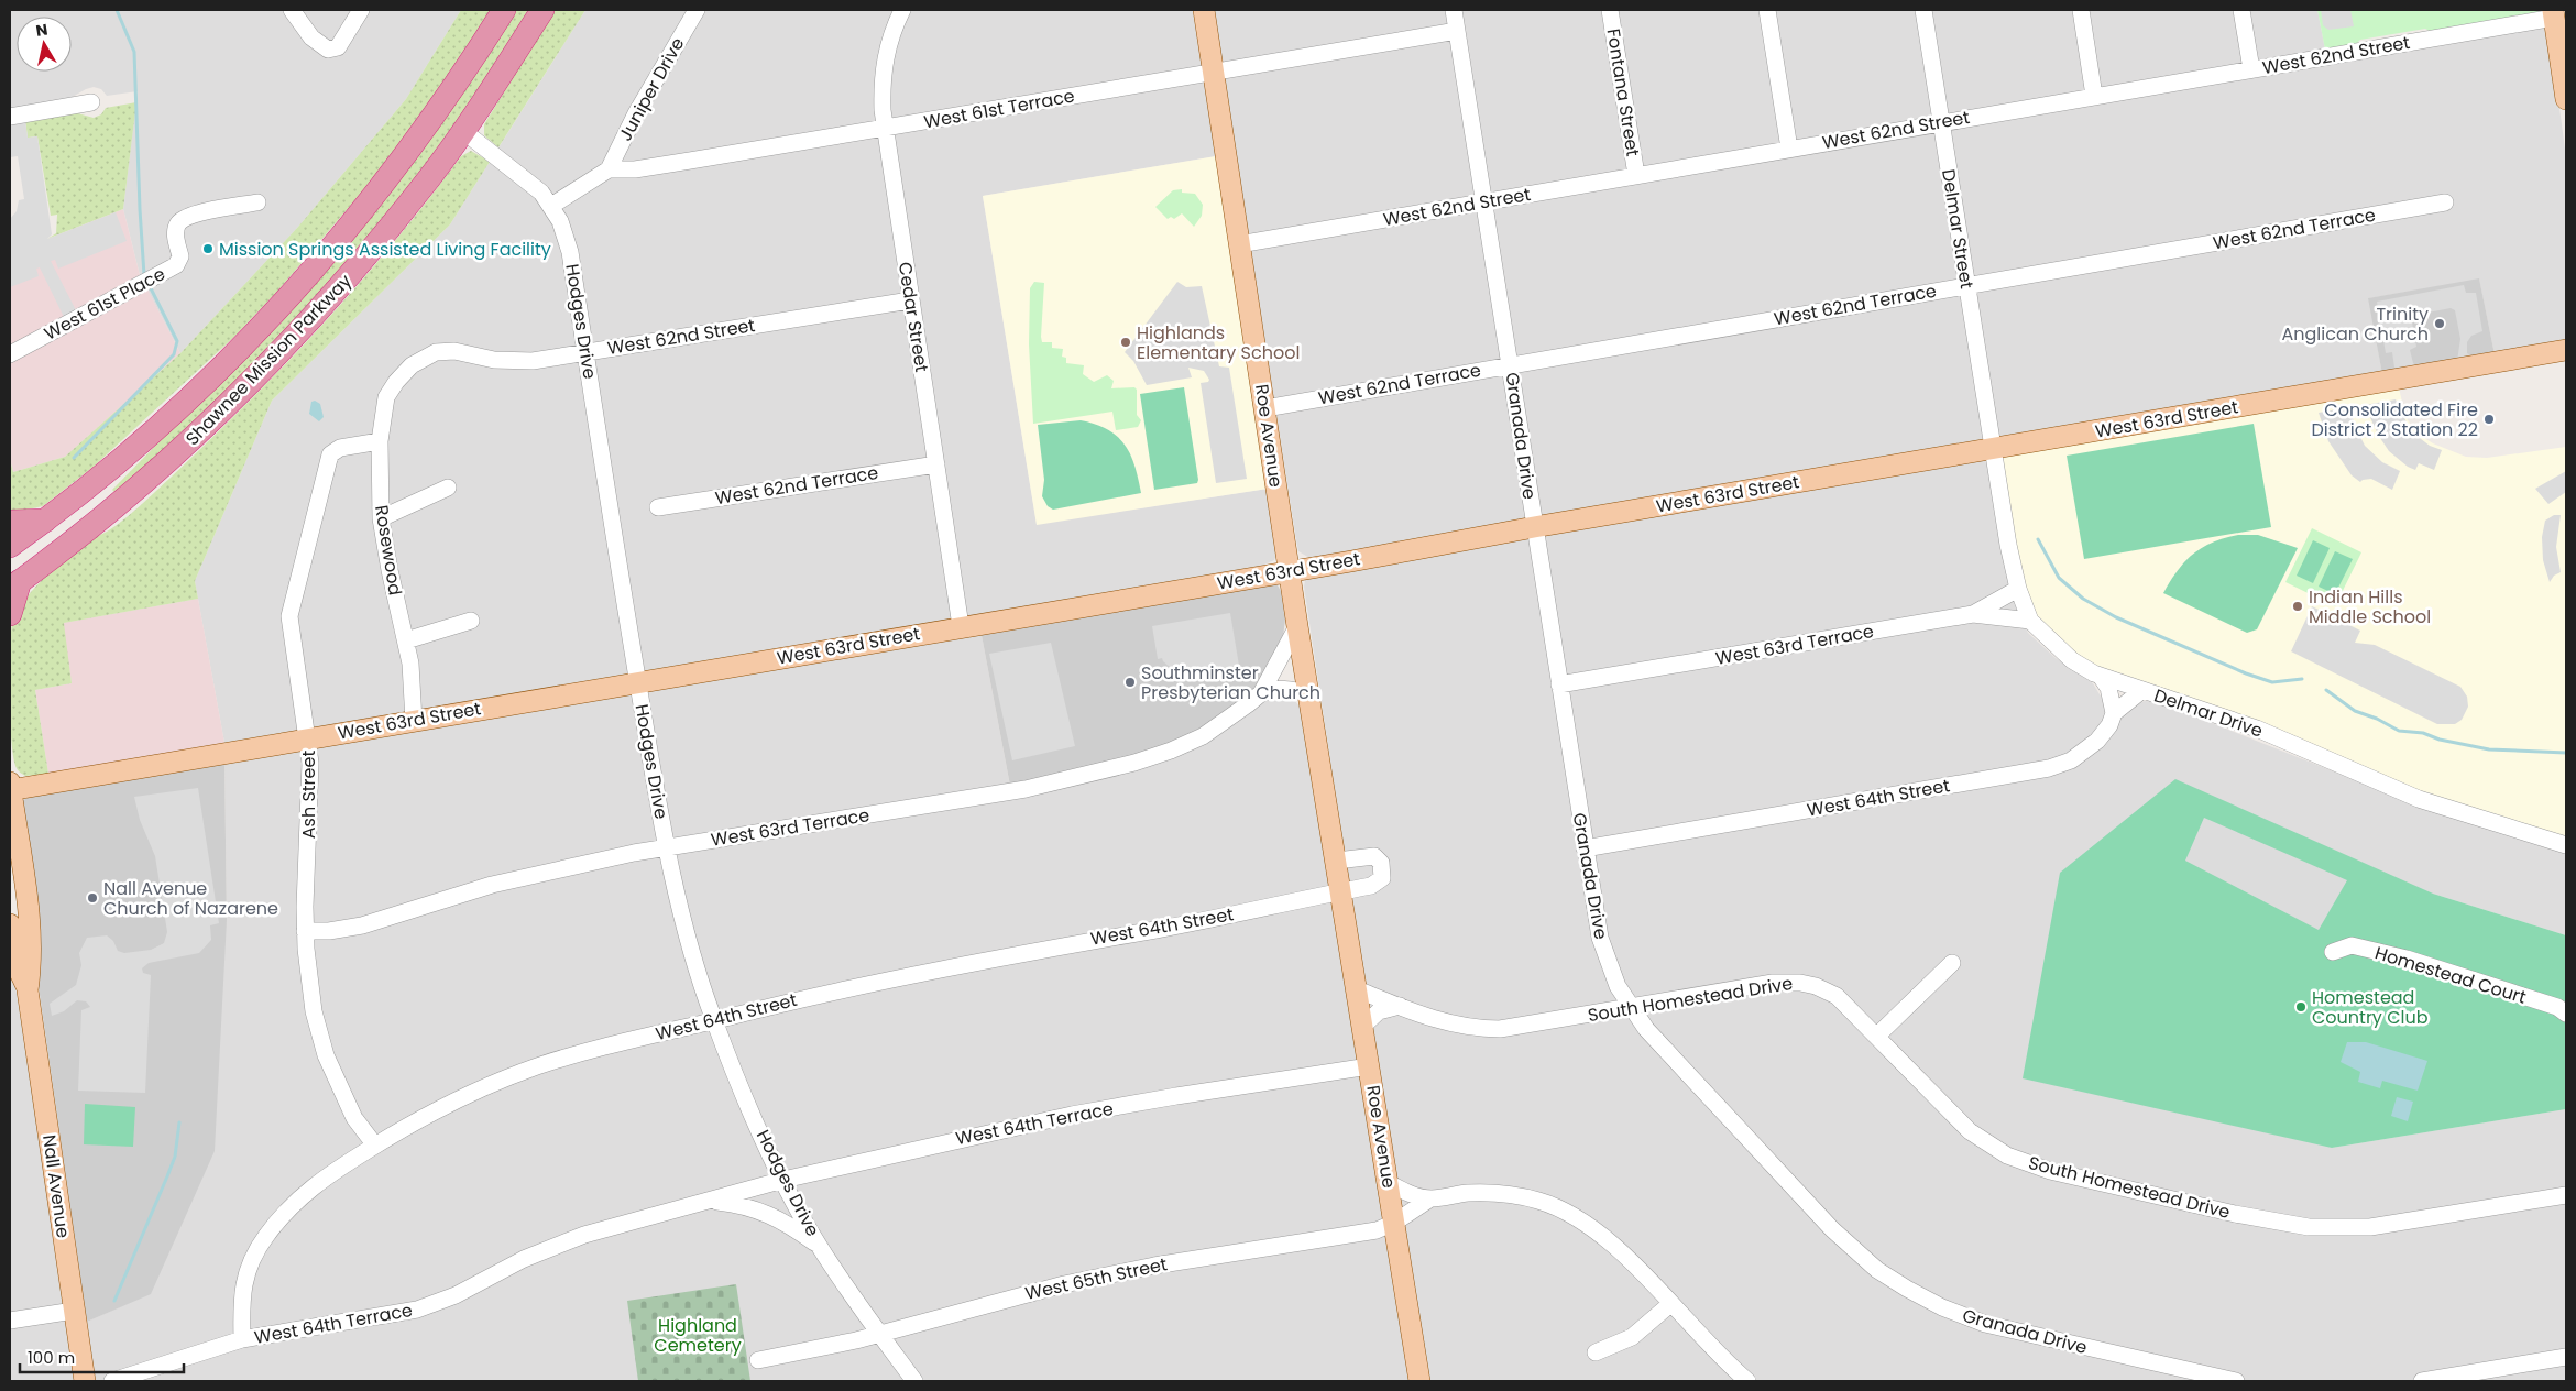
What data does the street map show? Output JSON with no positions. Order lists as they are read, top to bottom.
{
  "streets": {
    "highway": ["Shawnee Mission Parkway"],
    "main road": ["West 63rd Street", "Roe Avenue", "Nall Avenue"],
    "street": [
      "West 62nd Street",
      "Juniper Drive",
      "Fontana Street",
      "West 61st Terrace",
      "Delmar Street",
      "West 62nd Terrace",
      "West 61st Place",
      "Cedar Street",
      "Hodges Drive",
      "Granada Drive",
      "Rosewood",
      "West 63rd Terrace",
      "Delmar Drive",
      "Ash Street",
      "West 64th Street",
      "Homestead Court",
      "South Homestead Drive",
      "West 64th Terrace",
      "West 65th Street"
    ]
  },
  "crossings": [
    ["West 62nd Street", "Fontana Street"],
    ["West 62nd Street", "Delmar Street"],
    ["West 62nd Street", "Cedar Street"],
    ["West 62nd Street", "Hodges Drive"],
    ["West 62nd Street", "Roe Avenue"],
    ["West 62nd Street", "Granada Drive"],
    ["West 62nd Street", "Rosewood"],
    ["Juniper Drive", "West 61st Terrace"],
    ["West 61st Terrace", "Cedar Street"],
    ["West 61st Terrace", "Roe Avenue"],
    ["West 61st Terrace", "Granada Drive"],
    ["Delmar Street", "West 62nd Terrace"],
    ["Delmar Street", "West 63rd Street"],
    ["Delmar Street", "Delmar Drive"],
    ["West 62nd Terrace", "Cedar Street"],
    ["West 62nd Terrace", "Roe Avenue"],
    ["West 62nd Terrace", "Granada Drive"],
    ["Cedar Street", "West 63rd Street"],
    ["Hodges Drive", "Shawnee Mission Parkway"],
    ["Hodges Drive", "West 63rd Street"],
    ["Hodges Drive", "West 63rd Terrace"],
    ["Hodges Drive", "West 64th Street"],
    ["Hodges Drive", "West 64th Terrace"],
    ["Hodges Drive", "West 65th Street"],
    ["West 63rd Street", "Roe Avenue"],
    ["West 63rd Street", "Granada Drive"],
    ["West 63rd Street", "Rosewood"],
    ["West 63rd Street", "Delmar Drive"],
    ["West 63rd Street", "Ash Street"],
    ["West 63rd Street", "Nall Avenue"],
    ["Roe Avenue", "West 63rd Terrace"],
    ["Roe Avenue", "West 64th Street"],
    ["Roe Avenue", "South Homestead Drive"],
    ["Roe Avenue", "West 64th Terrace"],
    ["Roe Avenue", "West 65th Street"],
    ["Granada Drive", "West 63rd Terrace"],
    ["Granada Drive", "West 64th Street"],
    ["Granada Drive", "South Homestead Drive"],
    ["Rosewood", "Ash Street"],
    ["West 63rd Terrace", "Delmar Drive"],
    ["West 63rd Terrace", "Ash Street"],
    ["Delmar Drive", "West 64th Street"],
    ["Ash Street", "West 64th Street"],
    ["West 64th Street", "West 64th Terrace"]
  ],
  "parks": ["Highland Cemetery"],
  "places": [
    "Mission Springs Assisted Living Facility",
    "Trinity Anglican Church",
    "Highlands Elementary School",
    "Consolidated Fire District 2 Station 22",
    "Indian Hills Middle School",
    "Southminster Presbyterian Church",
    "Nall Avenue Church of Nazarene",
    "Homestead Country Club"
  ],
  "scale_bar": "100 m",
  "north": "top"
}
